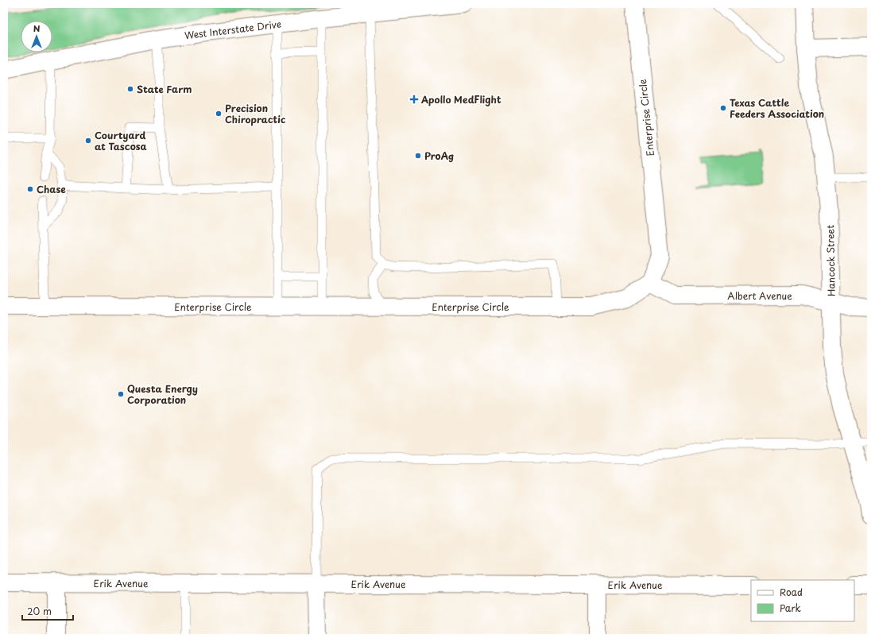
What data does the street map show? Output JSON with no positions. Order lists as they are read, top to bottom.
{
  "streets": {
    "street": [
      "West Interstate Drive",
      "Enterprise Circle",
      "Hancock Street",
      "Albert Avenue",
      "Erik Avenue"
    ]
  },
  "crossings": [
    ["Enterprise Circle", "Albert Avenue"],
    ["Hancock Street", "Albert Avenue"]
  ],
  "places": {
    "other": [
      "State Farm",
      "Texas Cattle Feeders Association",
      "Precision Chiropractic",
      "Courtyard at Tascosa",
      "ProAg",
      "Chase",
      "Questa Energy Corporation"
    ],
    "health": ["Apollo MedFlight"]
  },
  "legend": ["Road", "Park"],
  "scale_bar": "20 m",
  "north": "top"
}
